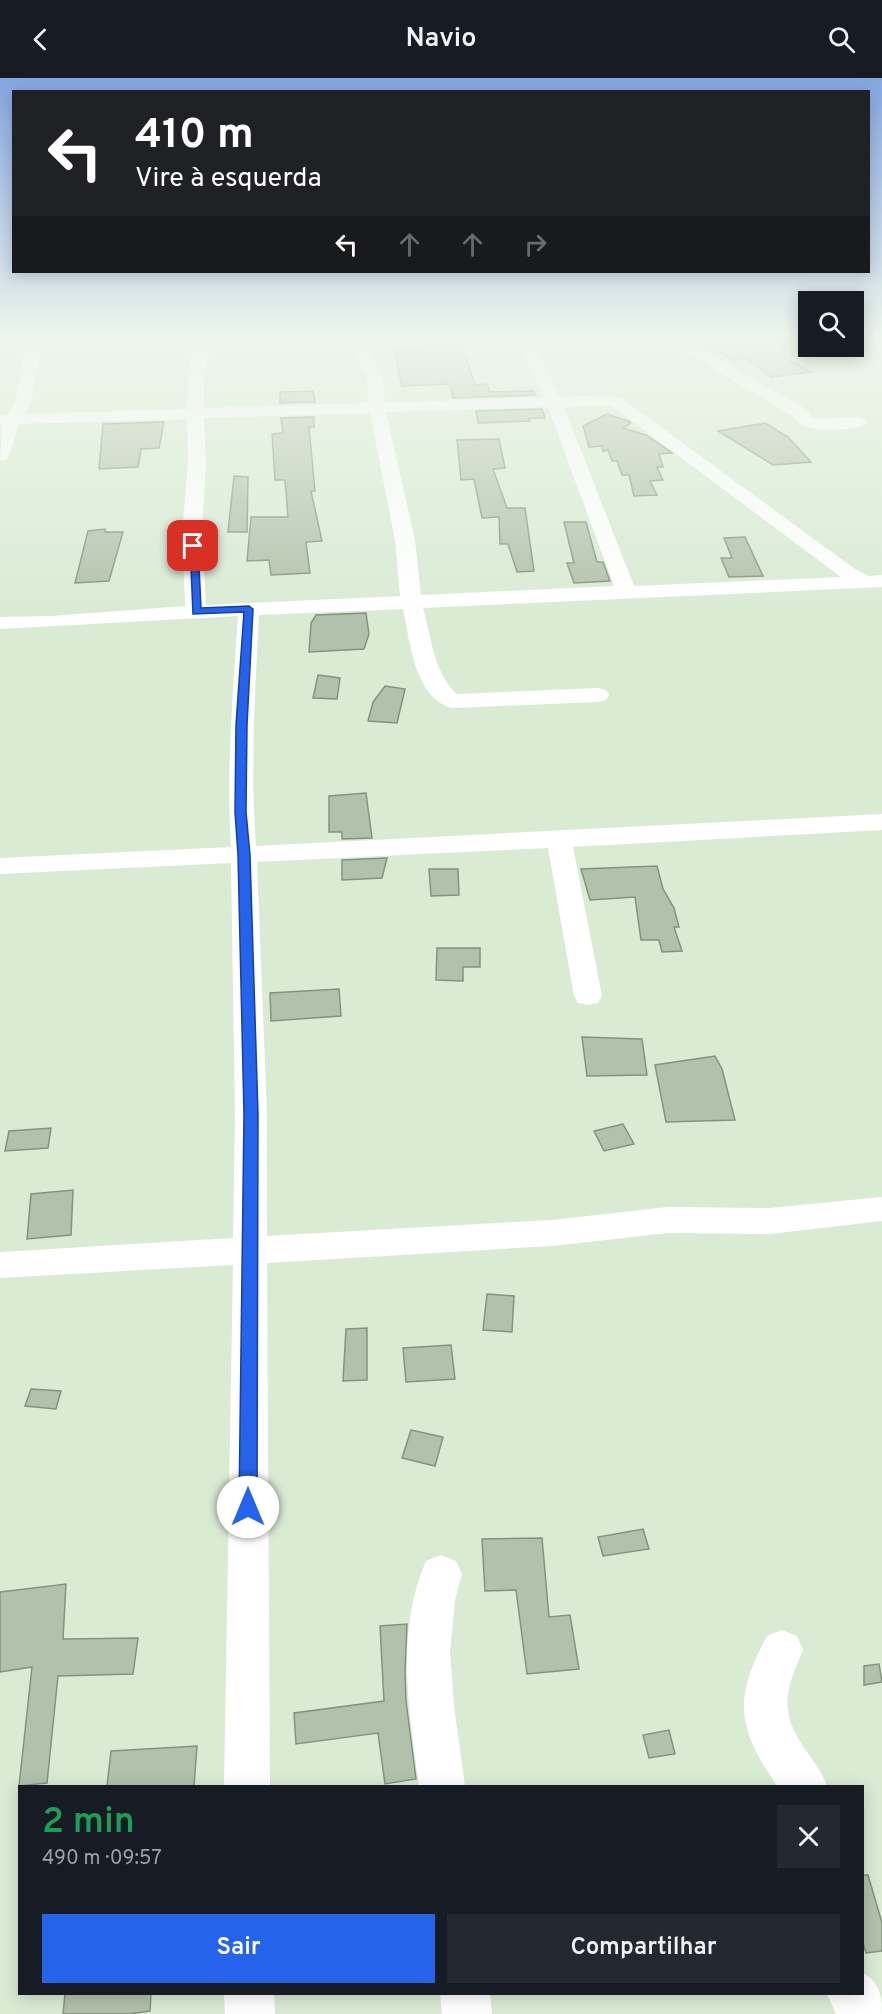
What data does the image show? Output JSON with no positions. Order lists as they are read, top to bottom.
{
  "page": {
    "header": "Navio",
    "turn": ["410 m", "Vire à esquerda"],
    "heading": ["2 min", "490 m · 09:57"],
    "buttons": ["Sair", "Compartilhar"]
  }
}
